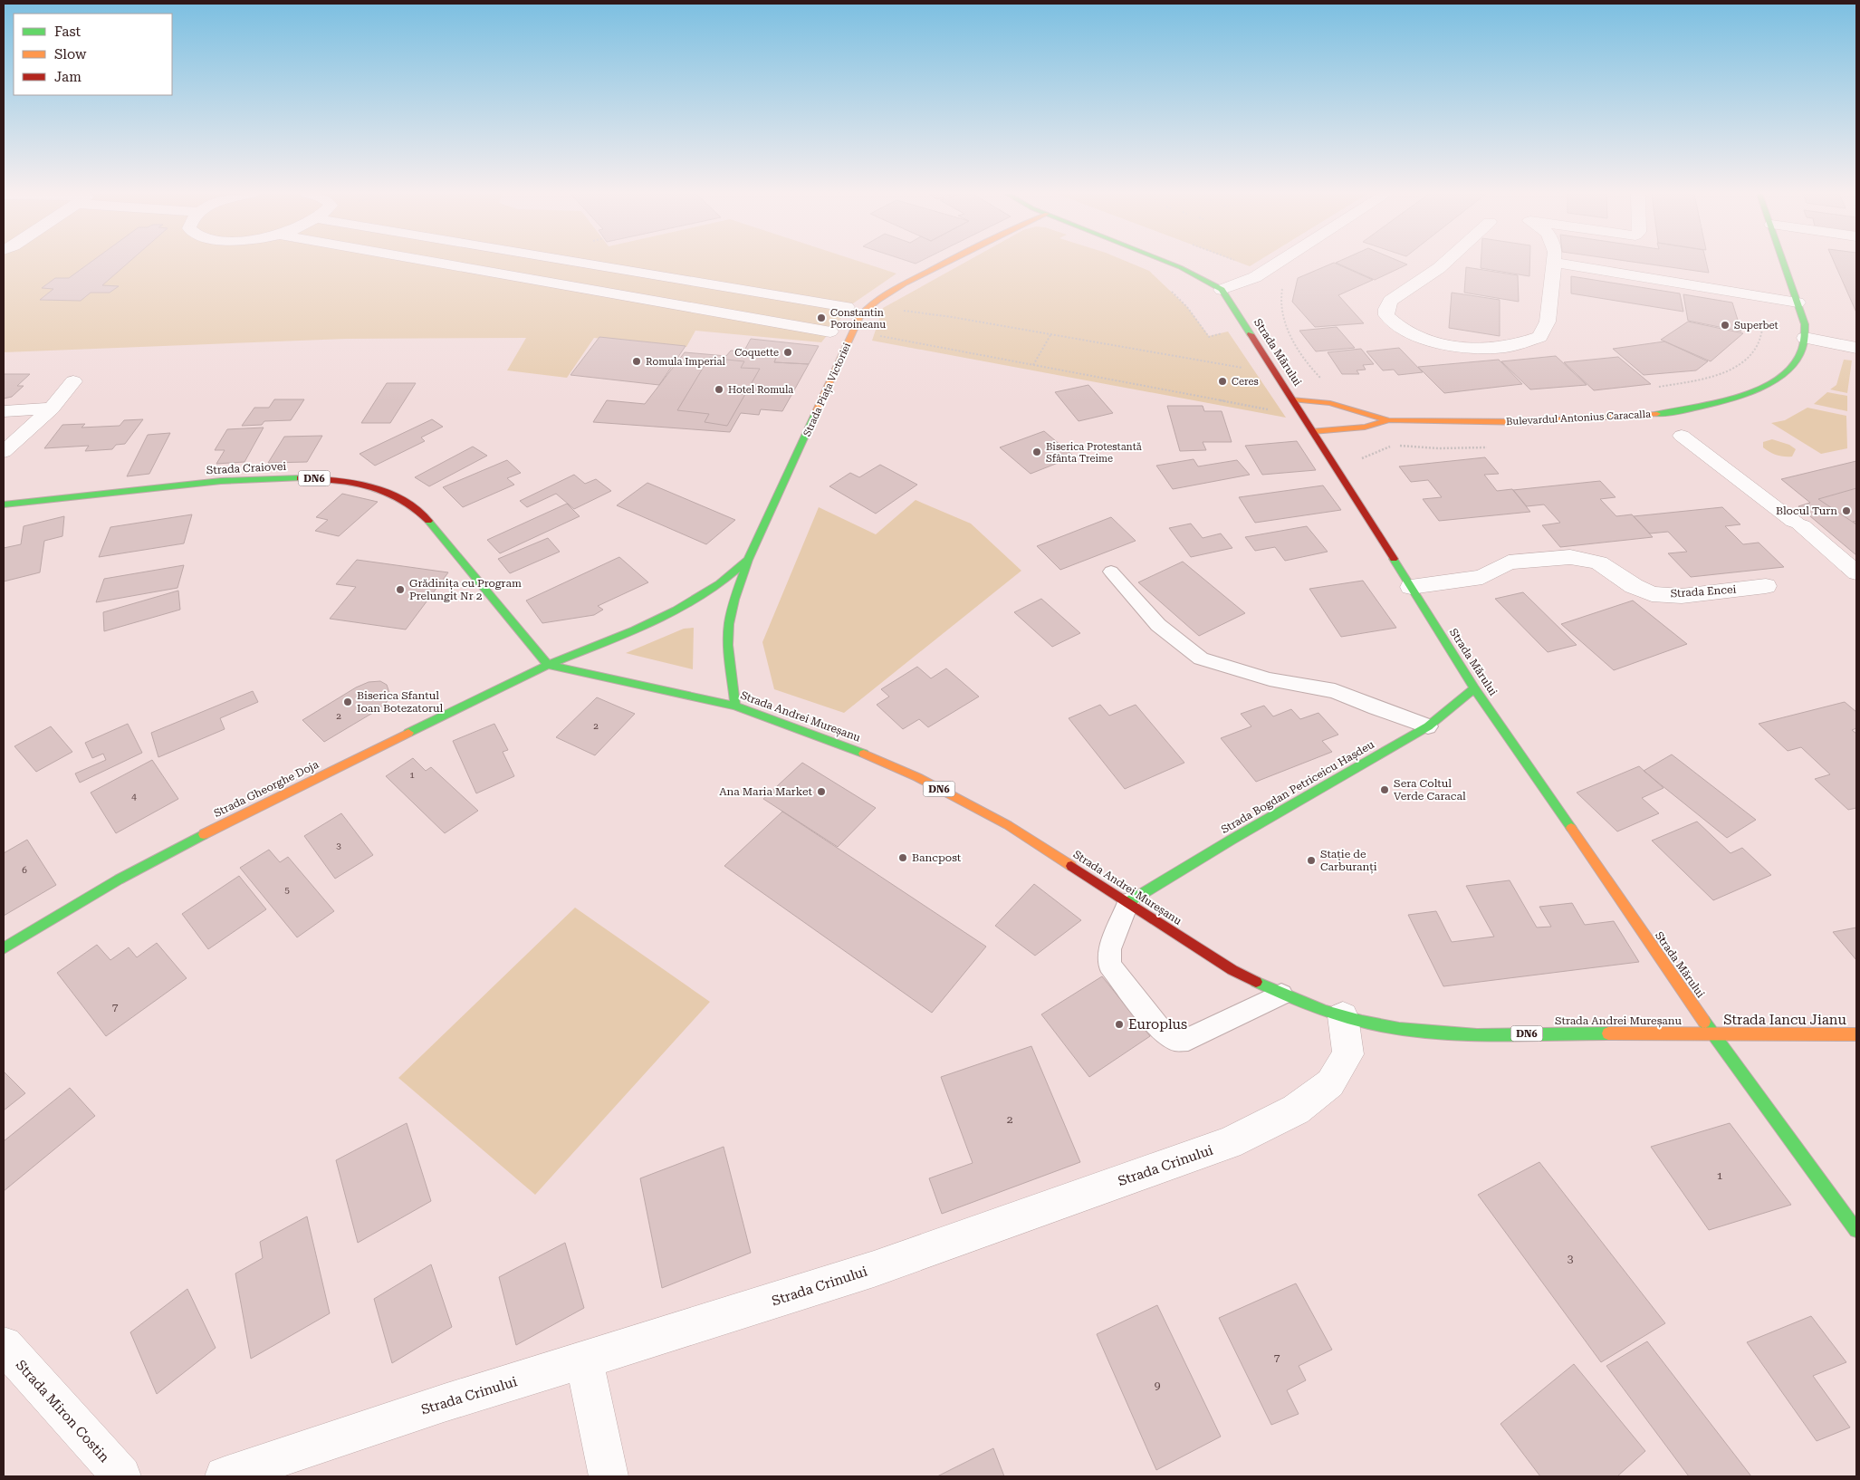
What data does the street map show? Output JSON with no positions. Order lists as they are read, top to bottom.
{
  "streets": {
    "main road": [
      "Strada Mărului",
      "Strada Piața Victoriei",
      "Bulevardul Antonius Caracalla",
      "Strada Craiovei",
      "DN6",
      "Strada Andrei Mureșanu",
      "Strada Bogdan Petriceicu Hașdeu",
      "Strada Gheorghe Doja",
      "Strada Iancu Jianu"
    ],
    "street": ["Strada Encei", "Strada Crinului", "Strada Miron Costin"]
  },
  "crossings": [
    ["Strada Mărului", "Bulevardul Antonius Caracalla"],
    ["Strada Mărului", "Strada Encei"],
    ["Strada Mărului", "Strada Andrei Mureșanu"],
    ["Strada Mărului", "Strada Bogdan Petriceicu Hașdeu"],
    ["Strada Mărului", "Strada Iancu Jianu"],
    ["Strada Piața Victoriei", "Strada Craiovei"],
    ["Strada Piața Victoriei", "Strada Andrei Mureșanu"],
    ["Strada Piața Victoriei", "Strada Gheorghe Doja"],
    ["Strada Craiovei", "Strada Andrei Mureșanu"],
    ["Strada Craiovei", "Strada Gheorghe Doja"],
    ["Strada Andrei Mureșanu", "Strada Bogdan Petriceicu Hașdeu"],
    ["Strada Andrei Mureșanu", "Strada Gheorghe Doja"],
    ["Strada Andrei Mureșanu", "Strada Iancu Jianu"],
    ["Strada Andrei Mureșanu", "Strada Crinului"]
  ],
  "places": [
    "Constantin Poroineanu",
    "Superbet",
    "Coquette",
    "Romula Imperial",
    "Ceres",
    "Hotel Romula",
    "Biserica Protestantă Sfânta Treime",
    "Blocul Turn",
    "Grădinița cu Program Prelungit Nr 2",
    "Biserica Sfantul Ioan Botezatorul",
    "Sera Coltul Verde Caracal",
    "Ana Maria Market",
    "Bancpost",
    "Stație de Carburanți",
    "Europlus"
  ],
  "house_numbers": [
    "2",
    "2",
    "1",
    "4",
    "3",
    "6",
    "5",
    "7",
    "2",
    "1",
    "3",
    "7",
    "9"
  ],
  "legend": ["Fast", "Slow", "Jam"]
}
